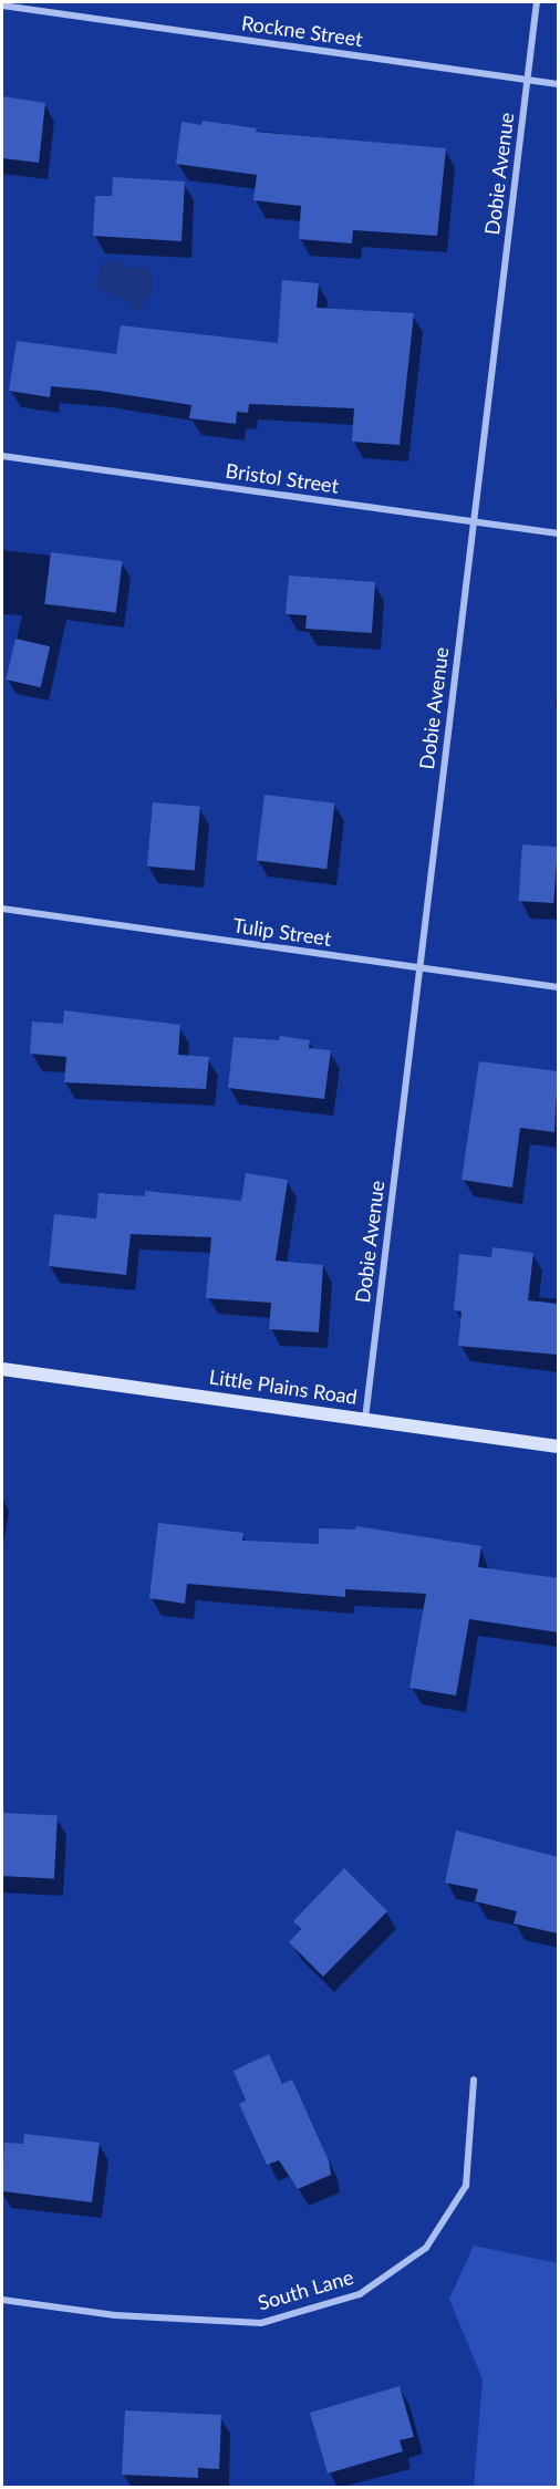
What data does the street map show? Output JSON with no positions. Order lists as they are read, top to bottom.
{
  "streets": {
    "street": [
      "Rockne Street",
      "Dobie Avenue",
      "Bristol Street",
      "Tulip Street",
      "Little Plains Road",
      "South Lane"
    ]
  },
  "crossings": [
    ["Rockne Street", "Dobie Avenue"],
    ["Dobie Avenue", "Bristol Street"],
    ["Dobie Avenue", "Tulip Street"],
    ["Dobie Avenue", "Little Plains Road"]
  ]
}
